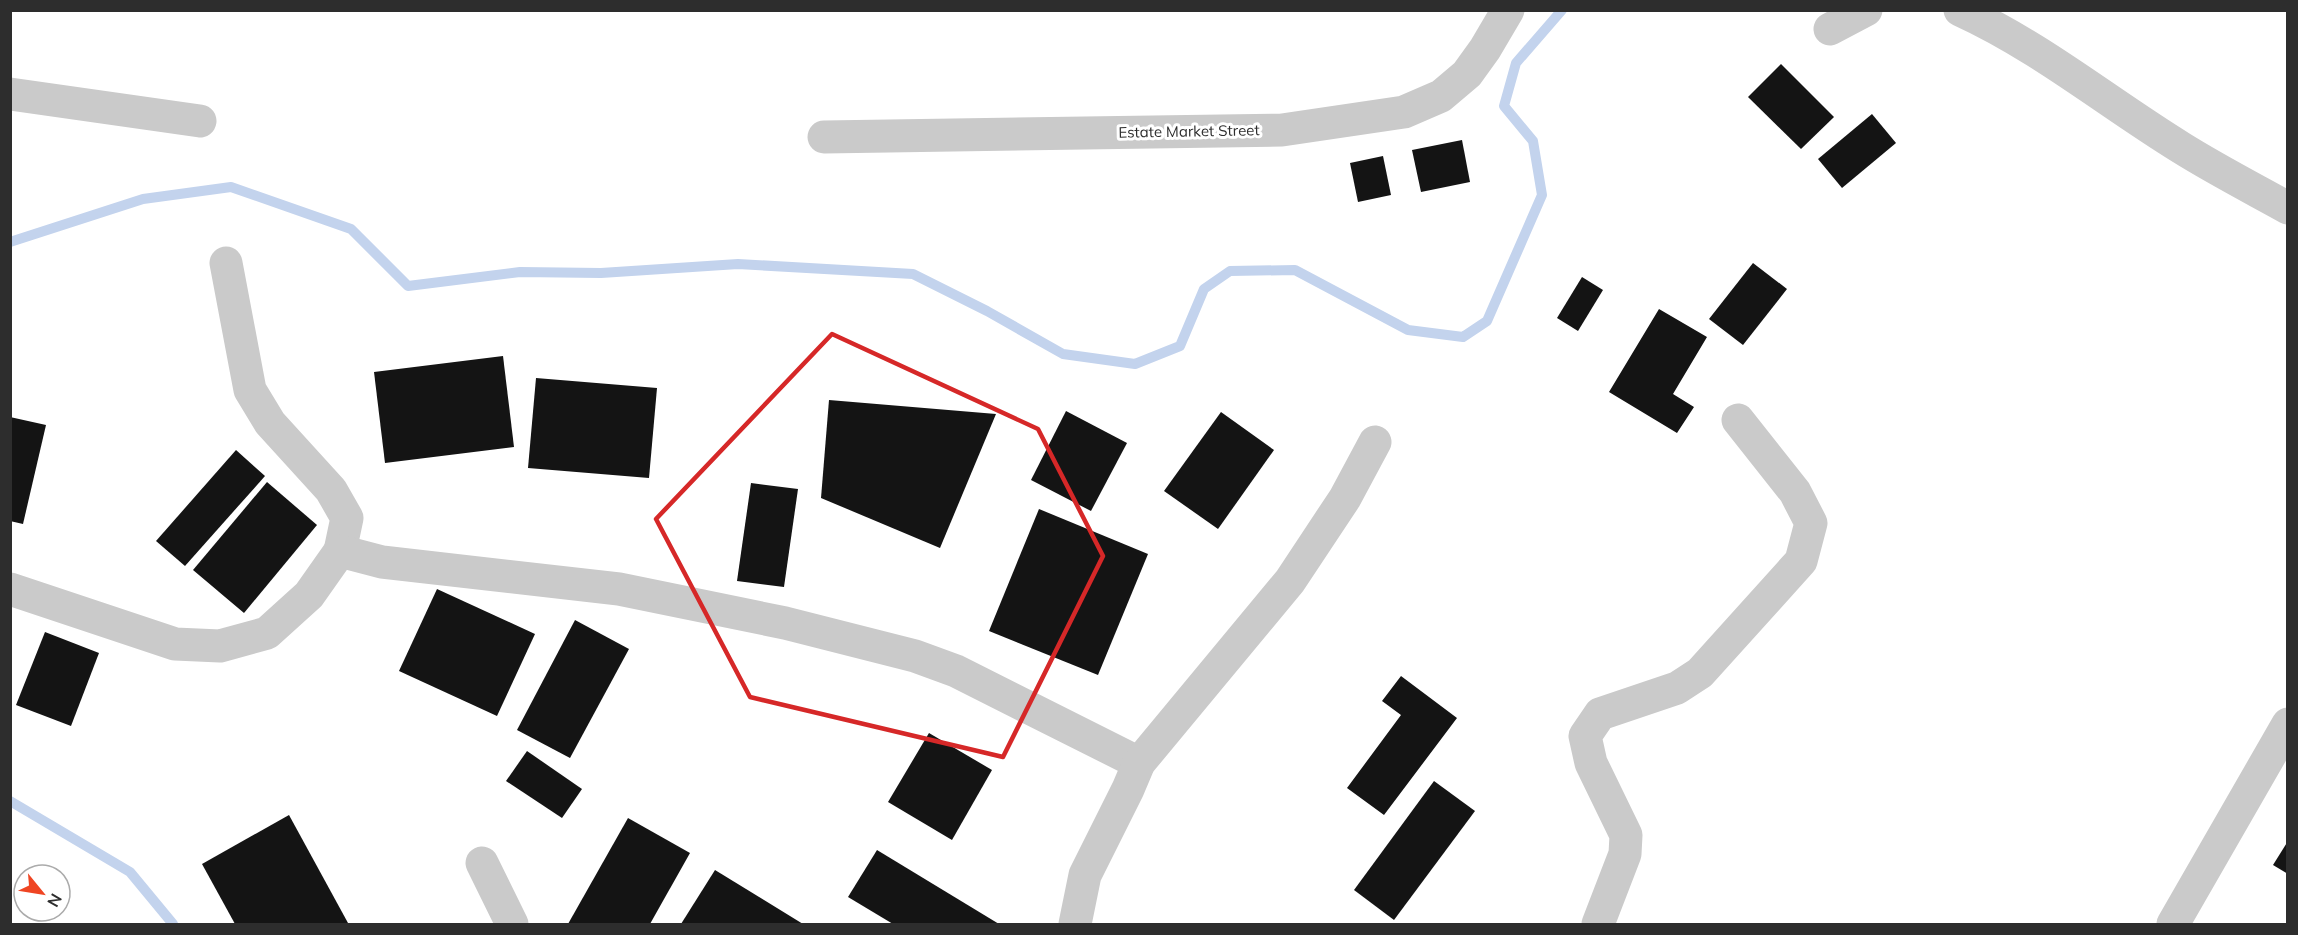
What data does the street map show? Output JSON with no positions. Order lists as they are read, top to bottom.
{
  "streets": {
    "street": ["Estate Market Street"]
  },
  "north": "bottom right"
}
